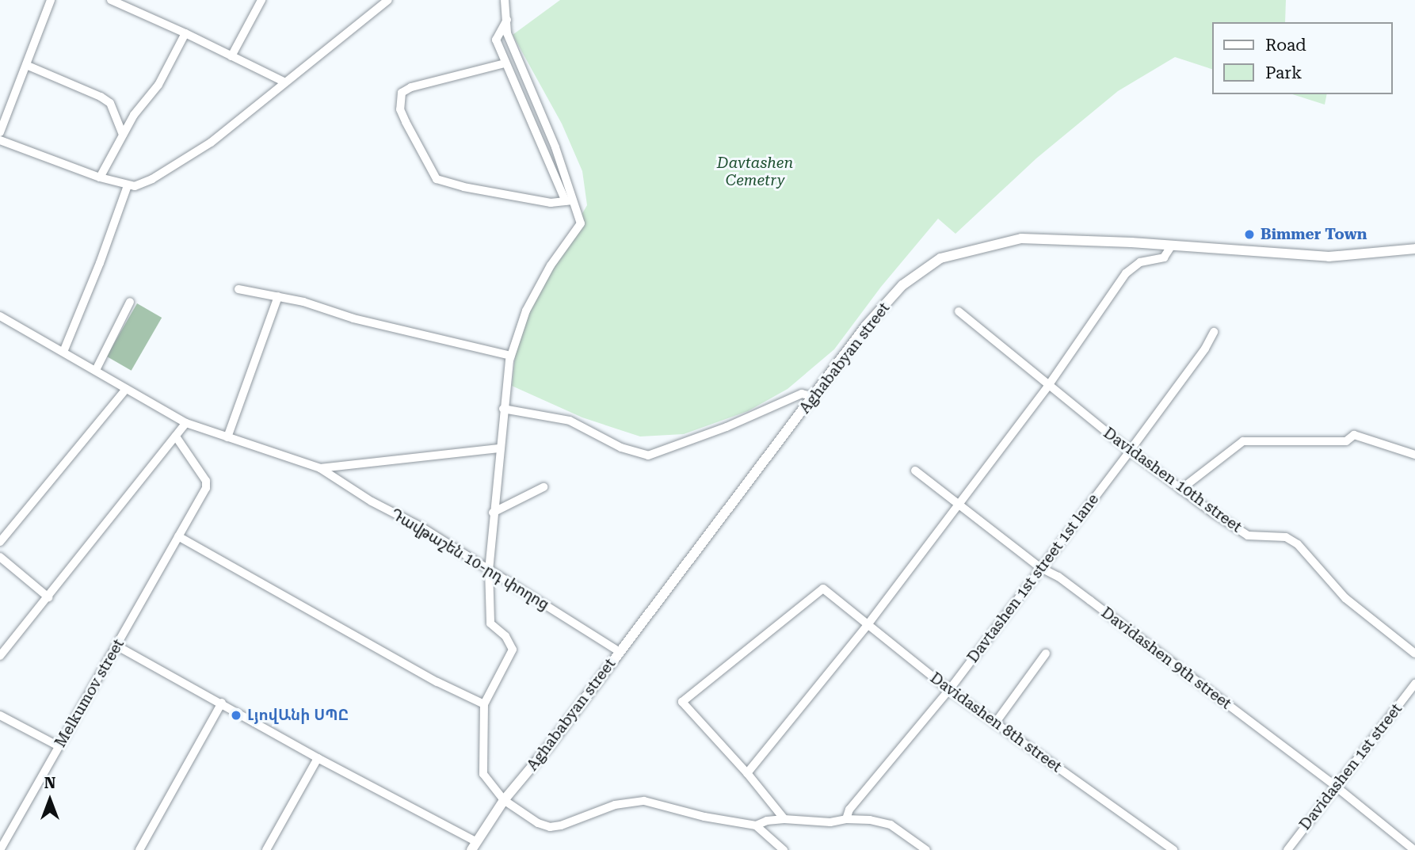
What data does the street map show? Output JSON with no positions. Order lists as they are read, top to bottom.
{
  "streets": {
    "street": [
      "Aghababyan street",
      "Davidashen 10th street",
      "Դավթաշեն 10-րդ փողոց",
      "Davtashen 1st street 1st lane",
      "Davidashen 9th street",
      "Melkumov street",
      "Davidashen 8th street",
      "Davidashen 1st street"
    ]
  },
  "crossings": [
    ["Aghababyan street", "Դավթաշեն 10-րդ փողոց"],
    ["Davidashen 10th street", "Davtashen 1st street 1st lane"],
    ["Davtashen 1st street 1st lane", "Davidashen 9th street"],
    ["Davtashen 1st street 1st lane", "Davidashen 8th street"],
    ["Davidashen 9th street", "Davidashen 1st street"]
  ],
  "parks": ["Davtashen Cemetry"],
  "places": ["Bimmer Town", "ԼյովԱնի ՍՊԸ"],
  "legend": ["Road", "Park"],
  "north": "top"
}
